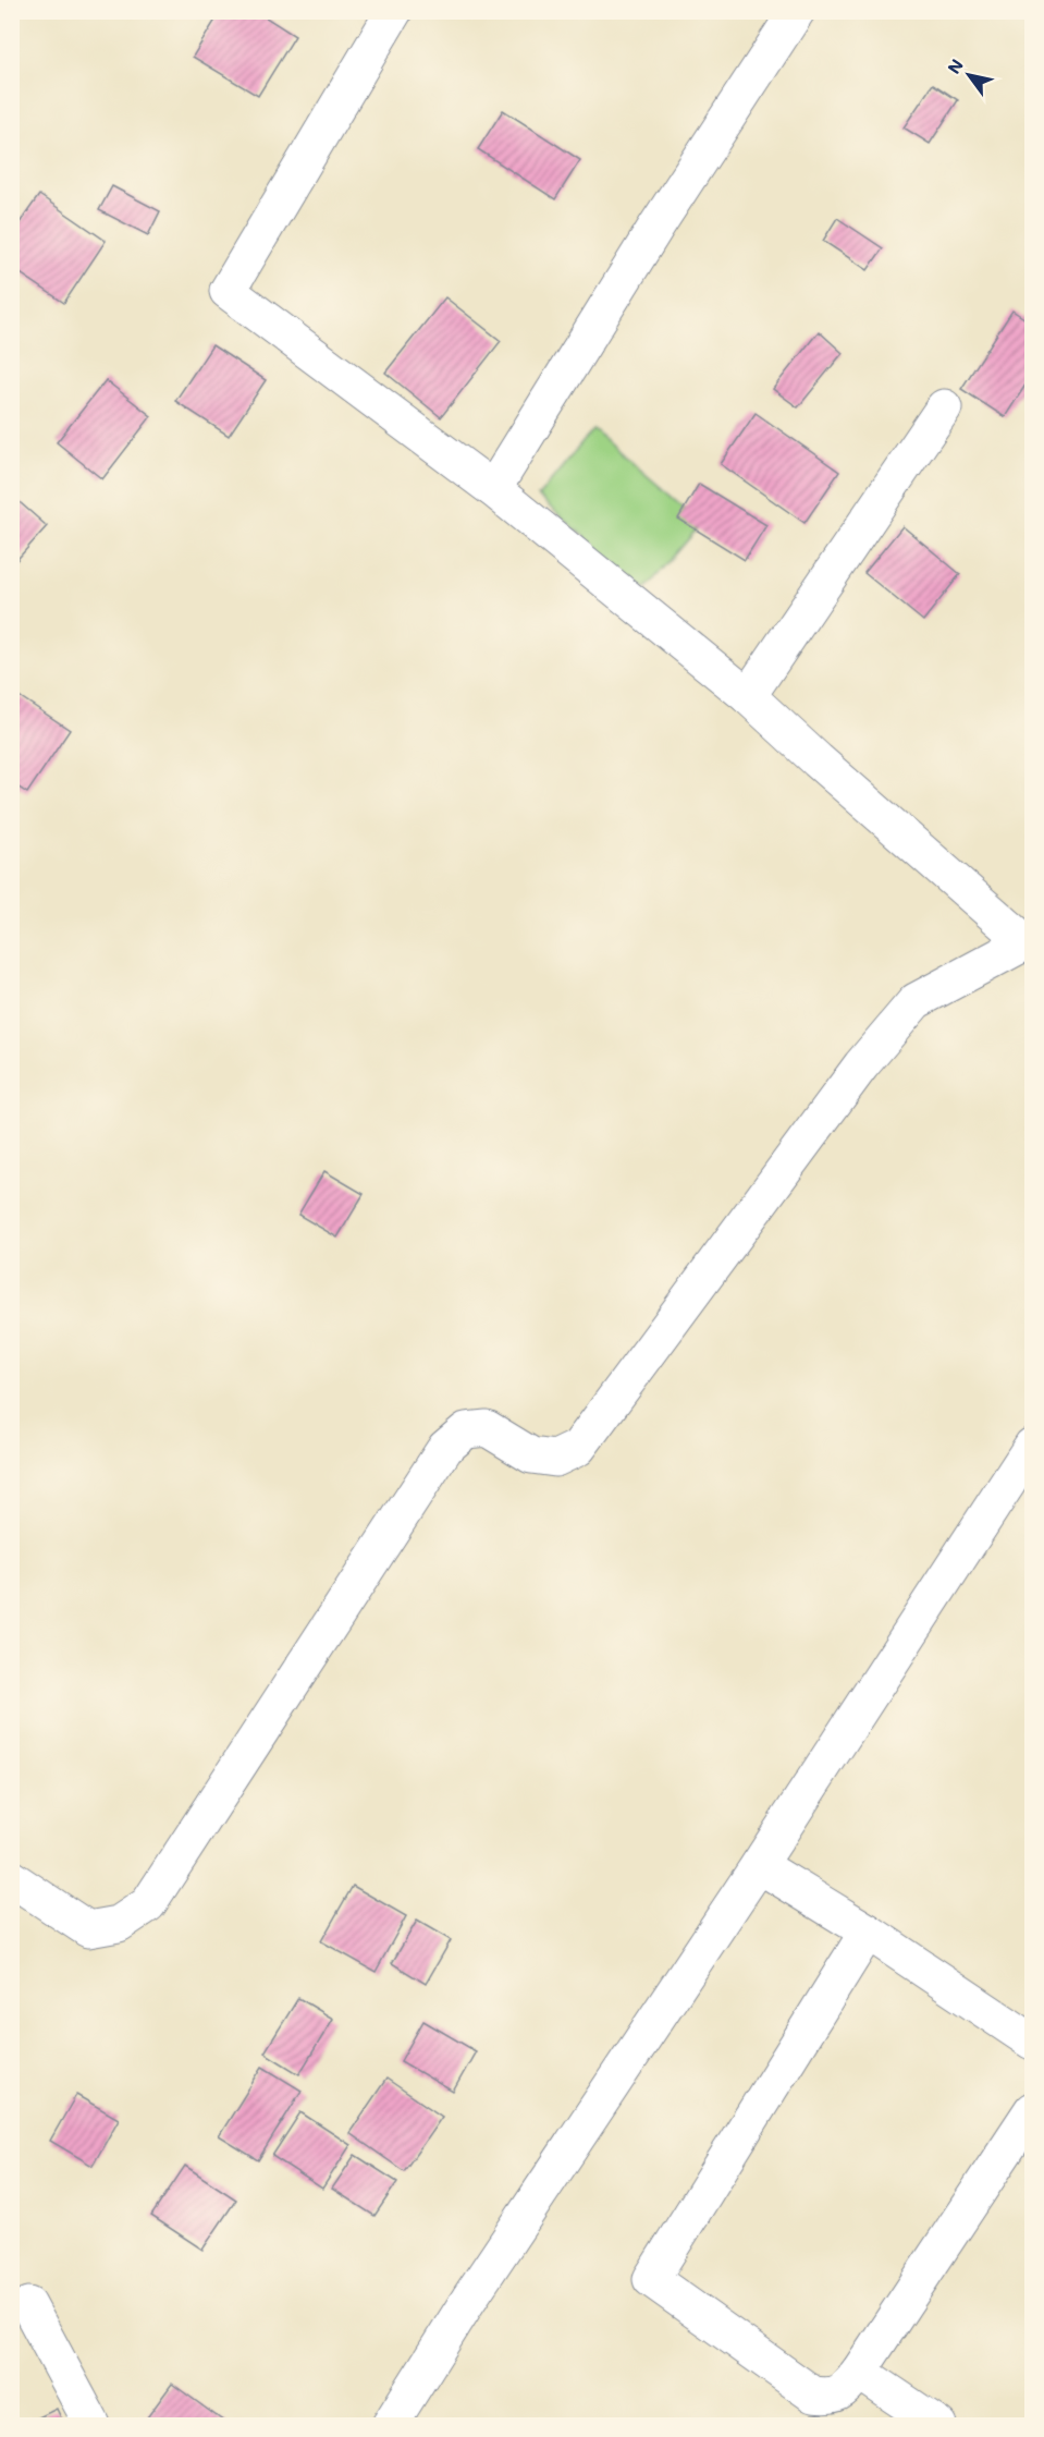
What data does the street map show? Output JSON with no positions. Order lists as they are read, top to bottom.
{
  "north": "top left"
}
